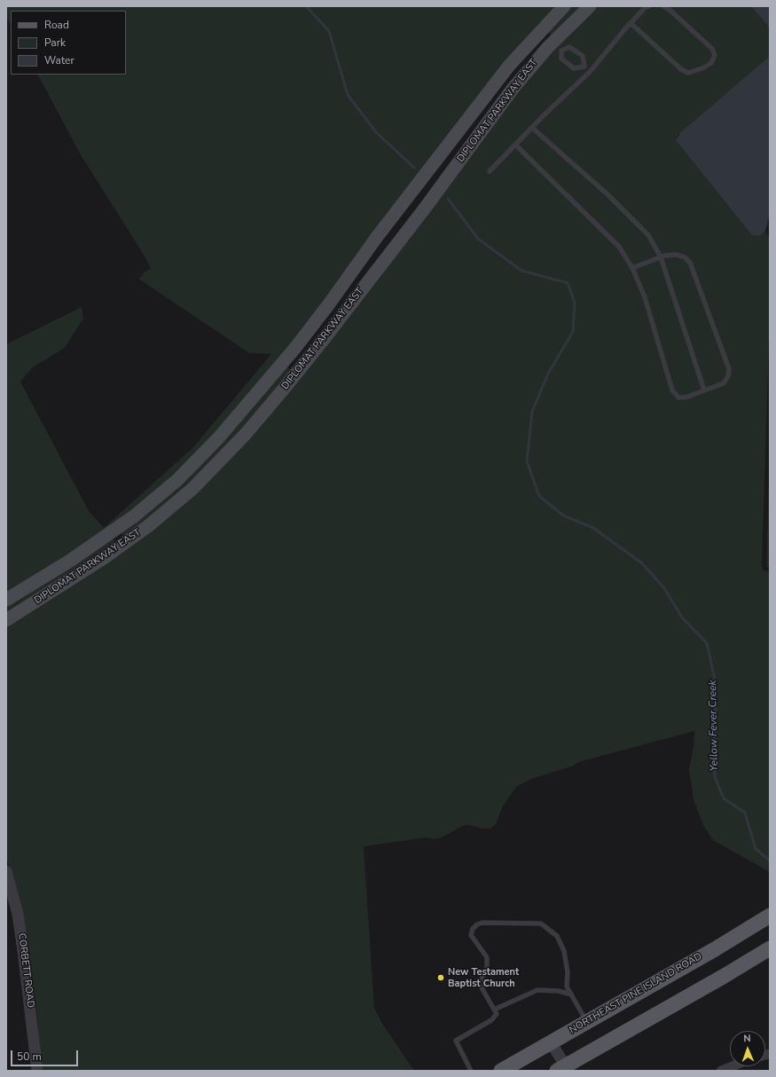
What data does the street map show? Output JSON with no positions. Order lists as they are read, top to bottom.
{
  "streets": {
    "main road": ["DIPLOMAT PARKWAY EAST", "NORTHEAST PINE ISLAND ROAD"],
    "street": ["CORBETT ROAD"]
  },
  "water": ["Yellow Fever Creek"],
  "places": ["New Testament Baptist Church"],
  "legend": ["Road", "Park", "Water"],
  "scale_bar": "50 m",
  "north": "top"
}
